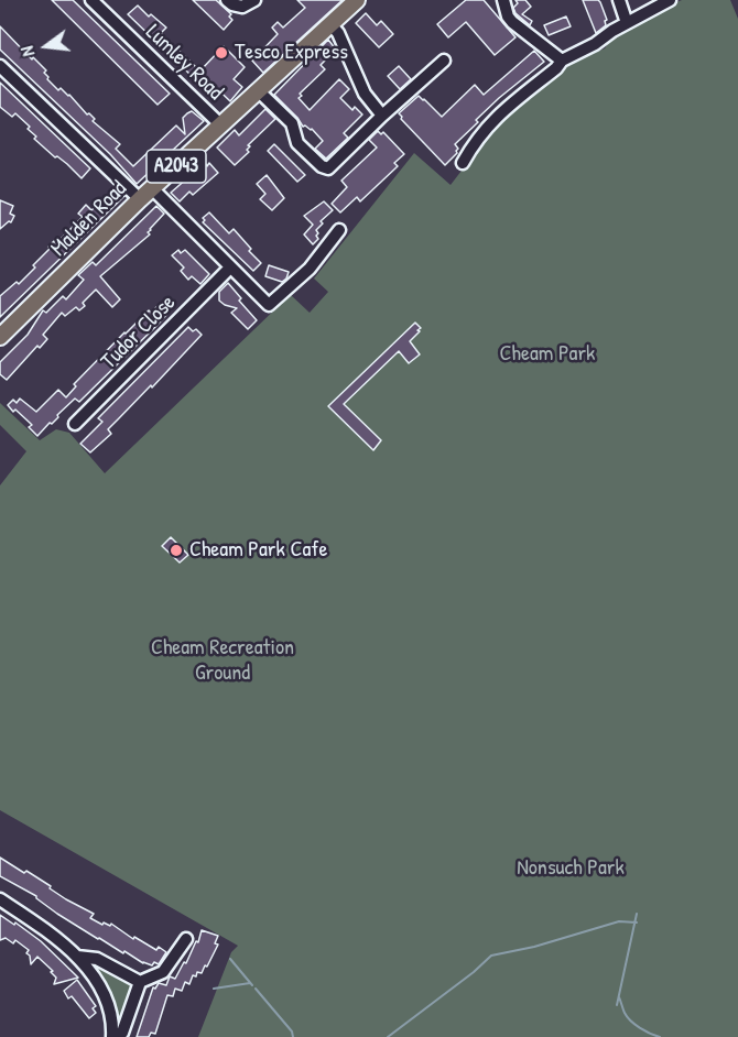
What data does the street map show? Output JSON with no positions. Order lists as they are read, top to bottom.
{
  "streets": {
    "main road": ["A2043", "Malden Road"],
    "street": ["Lumley Road", "Tudor Close"]
  },
  "crossings": [
    ["Lumley Road", "Malden Road"]
  ],
  "parks": ["Cheam Park", "Cheam Recreation Ground", "Nonsuch Park"],
  "places": ["Tesco Express", "Cheam Park Cafe"],
  "north": "left"
}
